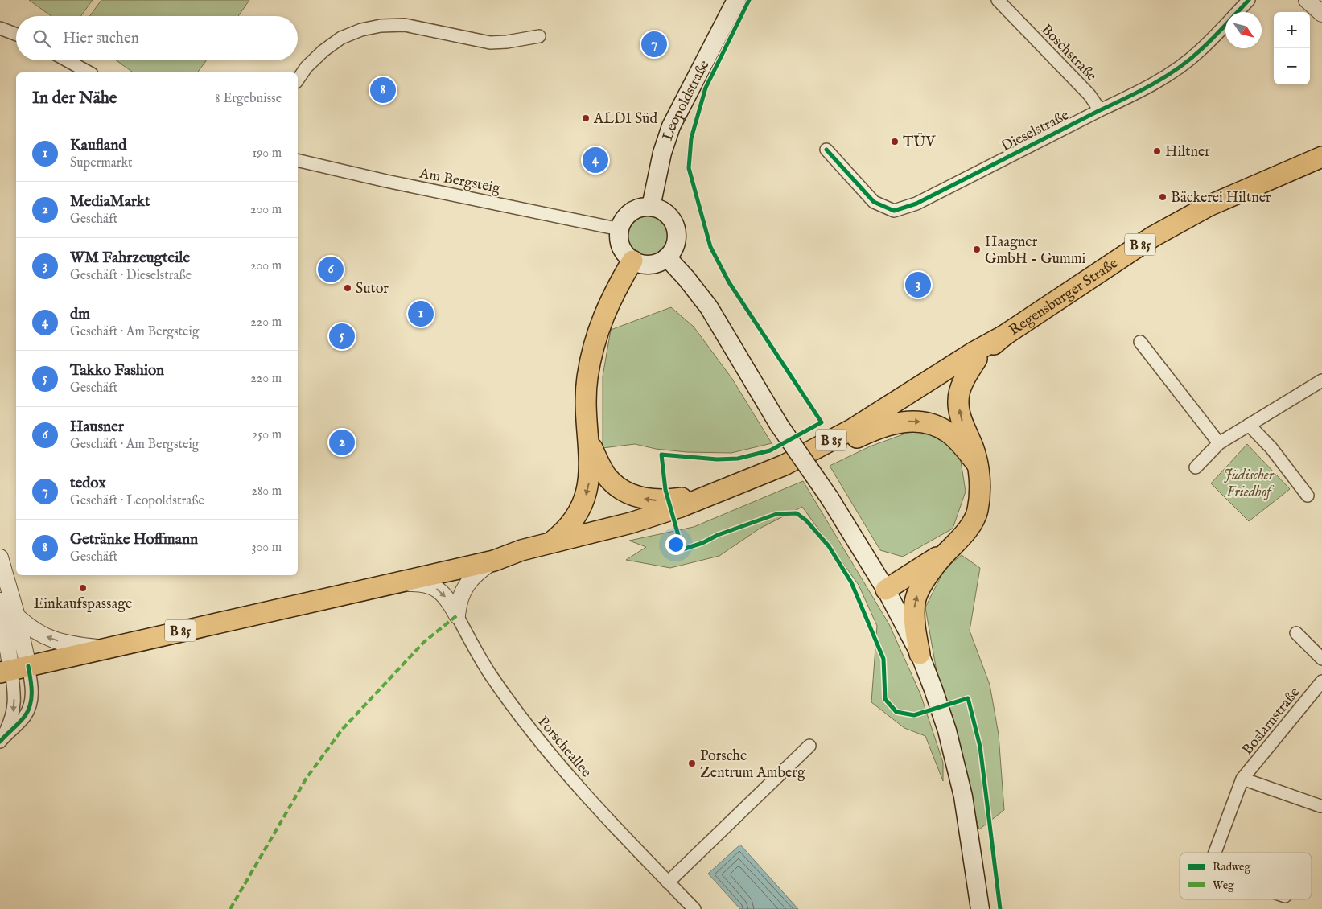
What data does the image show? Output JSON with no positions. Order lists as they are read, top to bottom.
{
  "streets": {
    "main road": ["Leopoldstraße", "B 85", "Regensburger Straße"],
    "street": [
      "Boschstraße",
      "Dieselstraße",
      "Am Bergsteig",
      "Boslarnstraße",
      "Porscheallee"
    ]
  },
  "crossings": [
    ["Boschstraße", "Dieselstraße"],
    ["Leopoldstraße", "Am Bergsteig"],
    ["B 85", "Regensburger Straße"]
  ],
  "parks": ["Jüdischer Friedhof"],
  "places": [
    "ALDI Süd",
    "TÜV",
    "Hiltner",
    "Bäckerei Hiltner",
    "Haagner GmbH - Gummi",
    "Sutor",
    "Einkaufspassage",
    "Porsche Zentrum Amberg"
  ],
  "legend": ["Radweg", "Weg"],
  "north": "bottom right",
  "page": {
    "map_buttons": ["+", "−"],
    "search": "Hier suchen",
    "pins": [
      "7",
      "8",
      "4",
      "6",
      "3",
      "1",
      "5",
      "2"
    ],
    "heading": ["In der Nähe", "8 Ergebnisse"],
    "list": [
      {
        "mark": "1",
        "name": "Kaufland",
        "note": "Supermarkt",
        "value": "190 m"
      },
      {
        "mark": "2",
        "name": "MediaMarkt",
        "note": "Geschäft",
        "value": "200 m"
      },
      {
        "mark": "3",
        "name": "WM Fahrzeugteile",
        "note": "Geschäft · Dieselstraße",
        "value": "200 m"
      },
      {
        "mark": "4",
        "name": "dm",
        "note": "Geschäft · Am Bergsteig",
        "value": "220 m"
      },
      {
        "mark": "5",
        "name": "Takko Fashion",
        "note": "Geschäft",
        "value": "220 m"
      },
      {
        "mark": "6",
        "name": "Hausner",
        "note": "Geschäft · Am Bergsteig",
        "value": "250 m"
      },
      {
        "mark": "7",
        "name": "tedox",
        "note": "Geschäft · Leopoldstraße",
        "value": "280 m"
      },
      {
        "mark": "8",
        "name": "Getränke Hoffmann",
        "note": "Geschäft",
        "value": "300 m"
      }
    ]
  }
}
